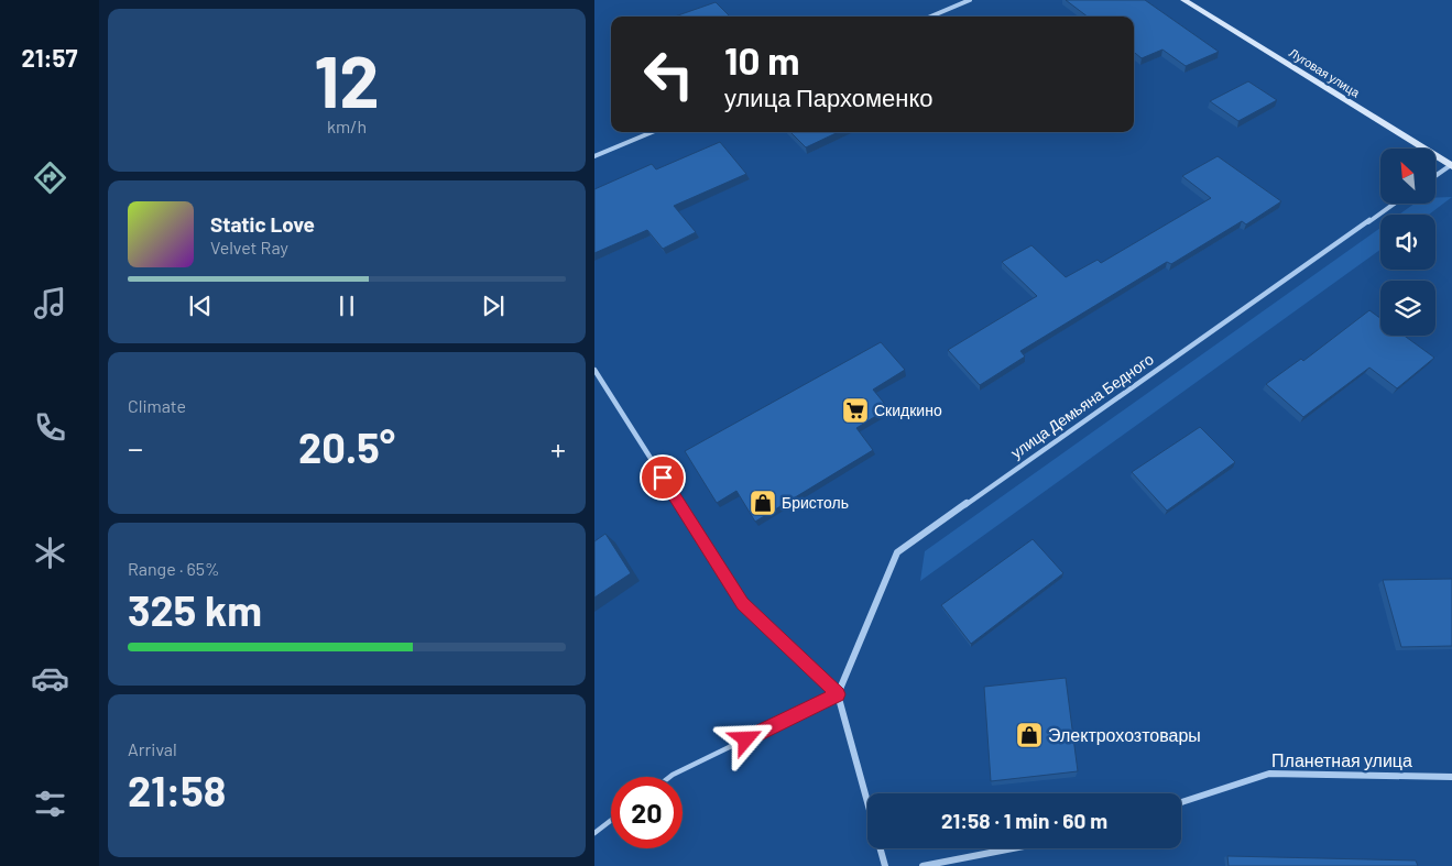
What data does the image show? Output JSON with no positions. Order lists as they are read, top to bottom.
{
  "streets": {
    "main road": ["Луговая улица"],
    "street": ["улица Демьяна Бедного", "Планетная улица"]
  },
  "places": {
    "supermarket": ["Скидкино"],
    "shop": ["Бристоль", "Электрохозтовары"]
  },
  "north": "top left",
  "page": {
    "tabs": "21:57",
    "tile": [
      ["12", "km/h"],
      "Climate",
      ["Range · 65%", "325 km"],
      ["Arrival", "21:58"]
    ],
    "turn": ["10 m", "улица Пархоменко"],
    "song": ["Static Love", "Velvet Ray"],
    "heat": ["−", "20.5°", "+"],
    "limit": "20",
    "trip": "21:58 · 1 min · 60 m"
  }
}
